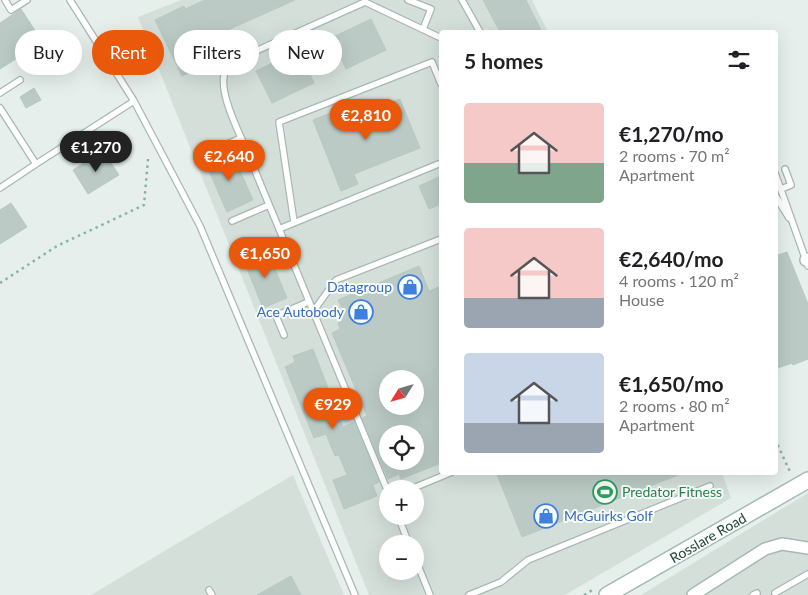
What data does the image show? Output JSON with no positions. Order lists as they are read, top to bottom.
{
  "streets": {
    "main road": ["Rosslare Road"]
  },
  "places": {
    "shop": ["Datagroup", "Ace Autobody", "McGuirks Golf"],
    "sports": ["Predator Fitness"]
  },
  "north": "bottom left",
  "page": {
    "chip": [
      "Buy",
      "Rent",
      "Filters",
      "New"
    ],
    "heading": "5 homes",
    "list": [
      {
        "name": "€1,270/mo",
        "note": "2 rooms · 70 m² · Apartment"
      },
      {
        "name": "€2,640/mo",
        "note": "4 rooms · 120 m² · House"
      },
      {
        "name": "€1,650/mo",
        "note": "2 rooms · 80 m² · Apartment"
      }
    ],
    "price": [
      "€2,810",
      "€1,270",
      "€2,640",
      "€1,650",
      "€929"
    ],
    "map_buttons": ["+", "−"]
  }
}
